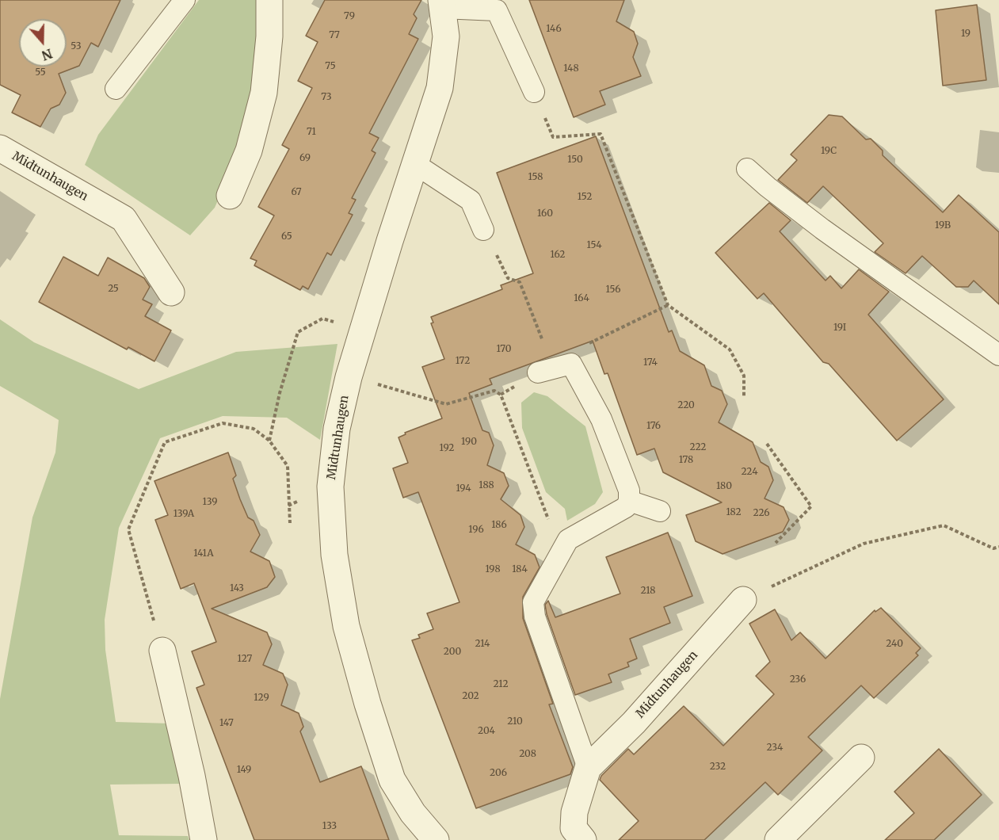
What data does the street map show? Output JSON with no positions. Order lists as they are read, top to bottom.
{
  "streets": {
    "street": ["Midtunhaugen"]
  },
  "house_numbers": [
    "79",
    "146",
    "19",
    "77",
    "53",
    "75",
    "148",
    "55",
    "73",
    "71",
    "19C",
    "69",
    "150",
    "158",
    "67",
    "152",
    "160",
    "19B",
    "65",
    "154",
    "162",
    "25",
    "156",
    "164",
    "19I",
    "170",
    "172",
    "174",
    "220",
    "176",
    "190",
    "222",
    "192",
    "178",
    "224",
    "188",
    "180",
    "194",
    "139",
    "182",
    "226",
    "139A",
    "186",
    "196",
    "141A",
    "198",
    "184",
    "143",
    "218",
    "214",
    "240",
    "200",
    "127",
    "236",
    "212",
    "202",
    "129",
    "210",
    "147",
    "204",
    "234",
    "208",
    "232",
    "149",
    "206",
    "133"
  ],
  "north": "bottom"
}
